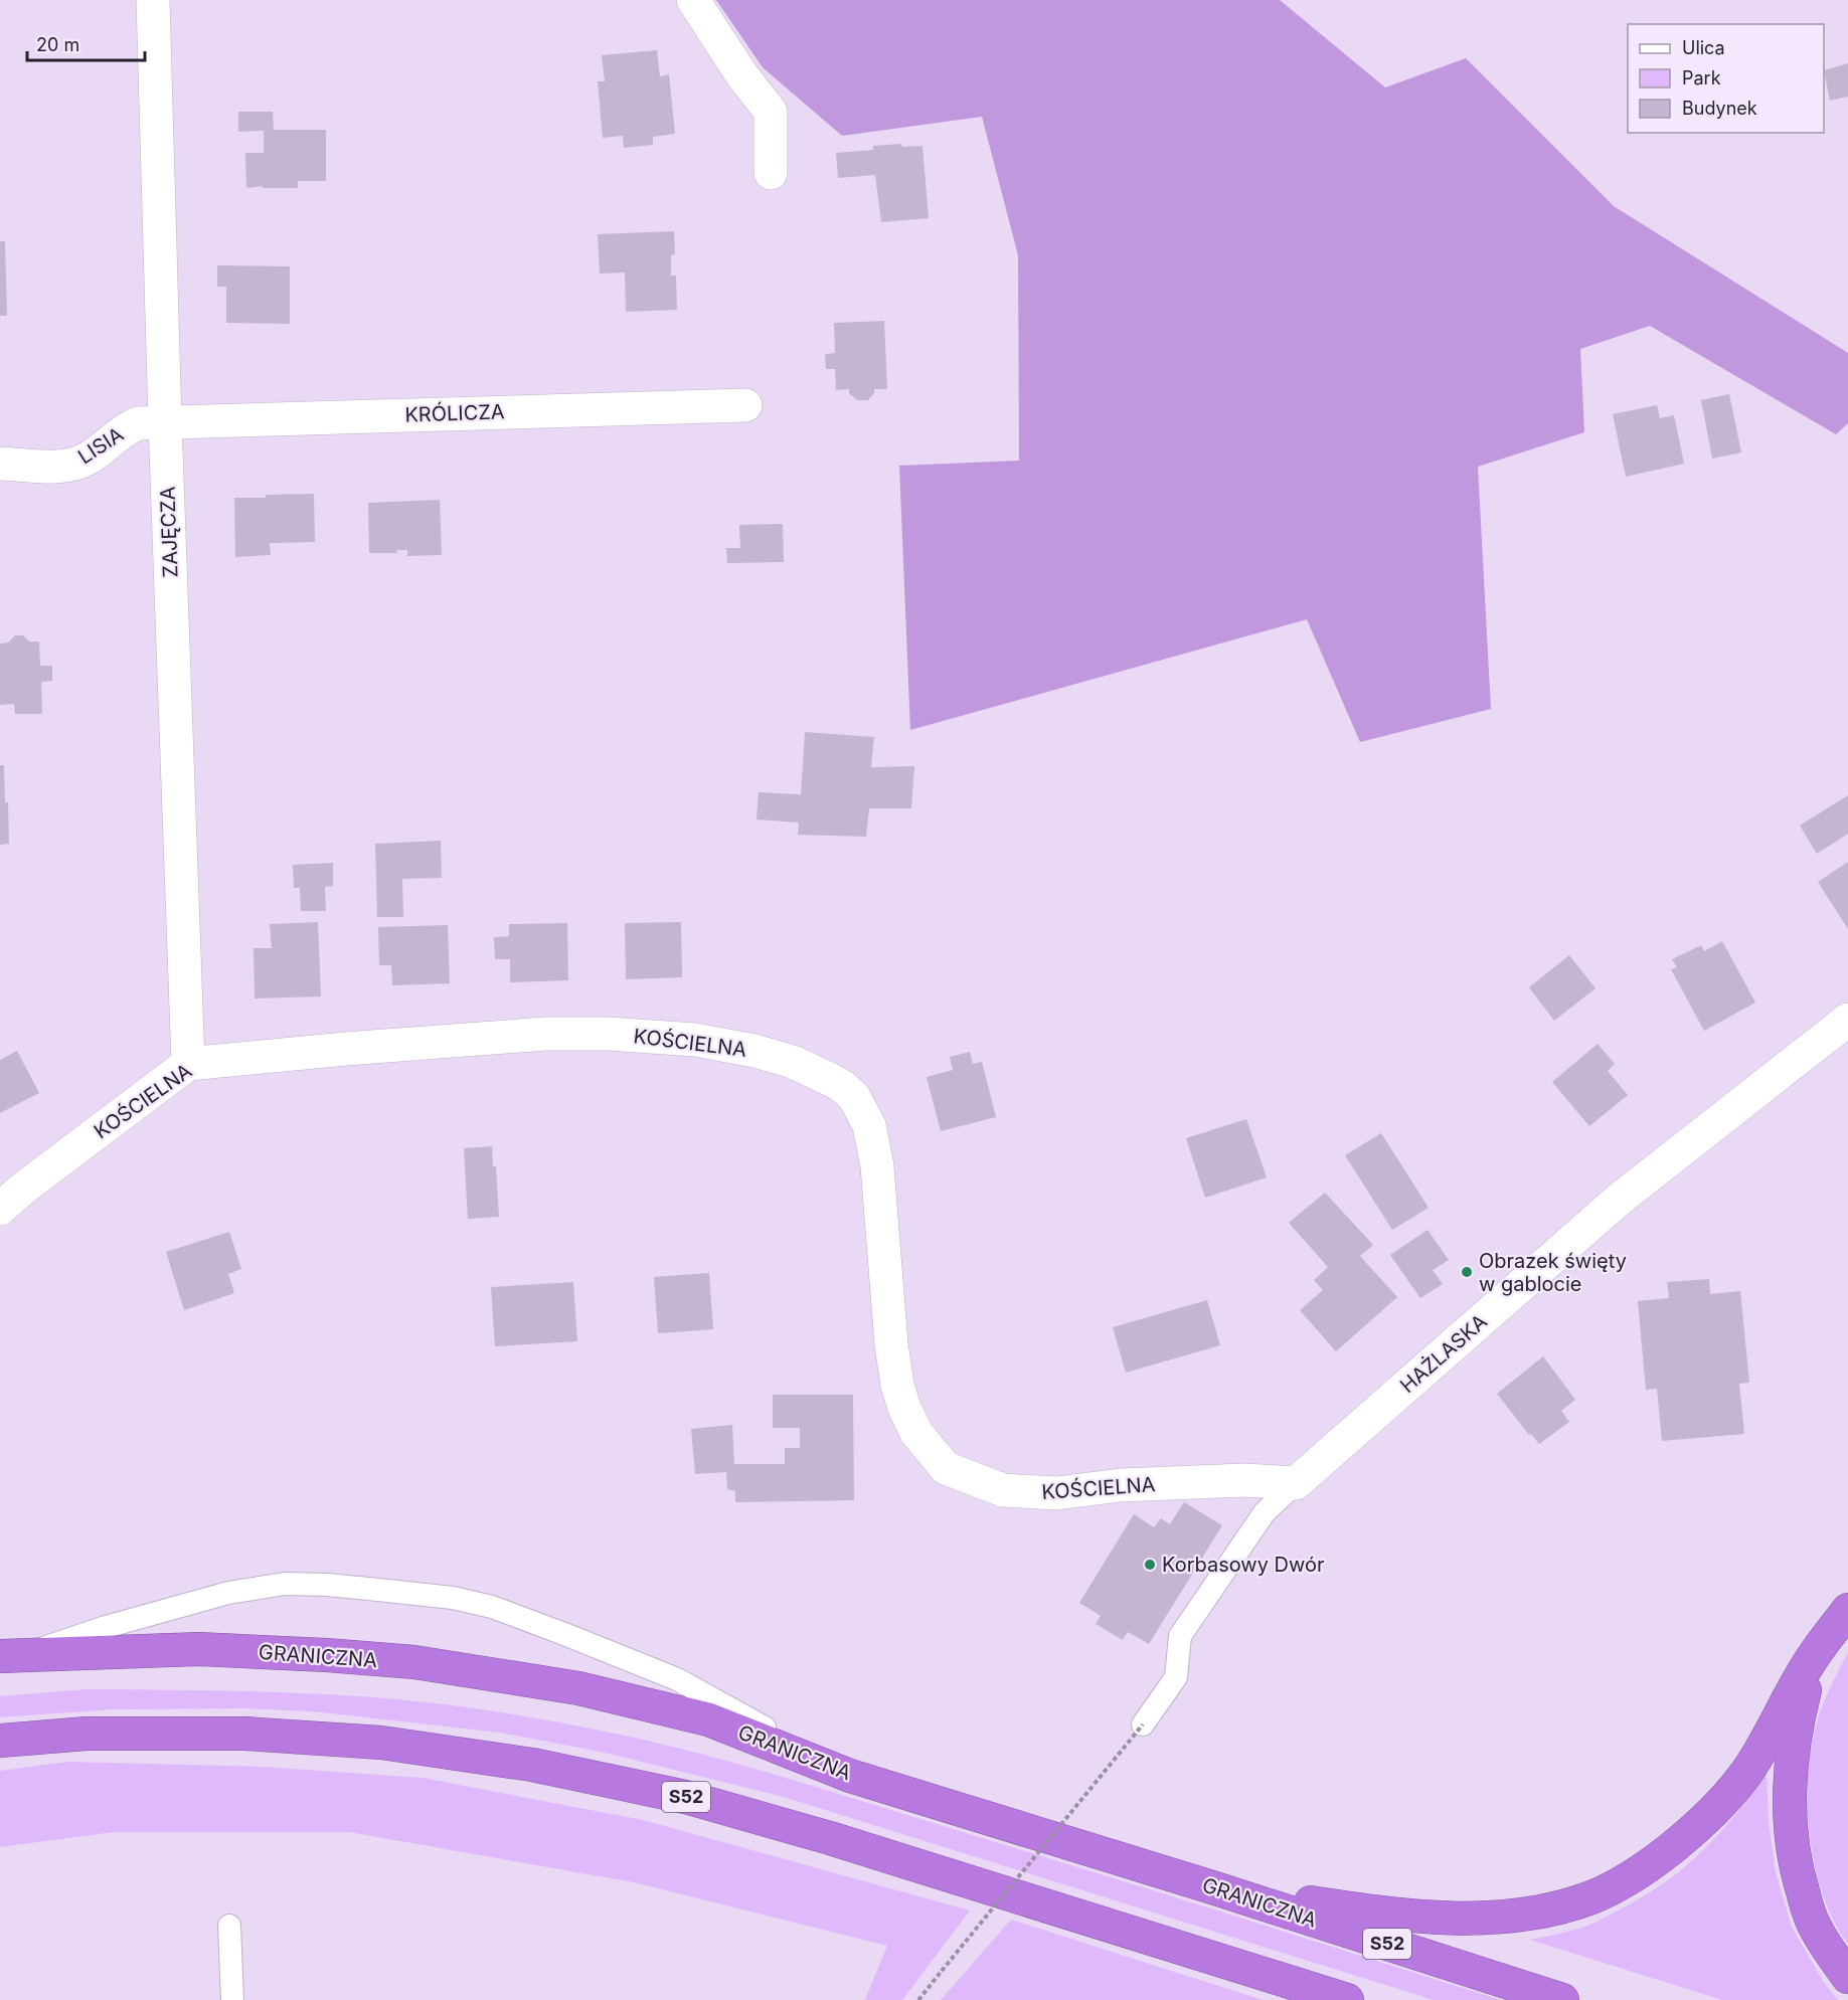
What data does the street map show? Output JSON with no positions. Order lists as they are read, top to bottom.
{
  "streets": {
    "highway": ["GRANICZNA", "S52"],
    "street": [
      "KRÓLICZA",
      "LISIA",
      "ZAJĘCZA",
      "KOŚCIELNA",
      "HAŻLASKA"
    ]
  },
  "crossings": [
    ["KRÓLICZA", "LISIA"],
    ["KRÓLICZA", "ZAJĘCZA"],
    ["LISIA", "ZAJĘCZA"],
    ["ZAJĘCZA", "KOŚCIELNA"],
    ["KOŚCIELNA", "HAŻLASKA"]
  ],
  "places": ["Obrazek święty w gablocie", "Korbasowy Dwór"],
  "legend": ["Ulica", "Park", "Budynek"],
  "scale_bar": "20 m"
}
